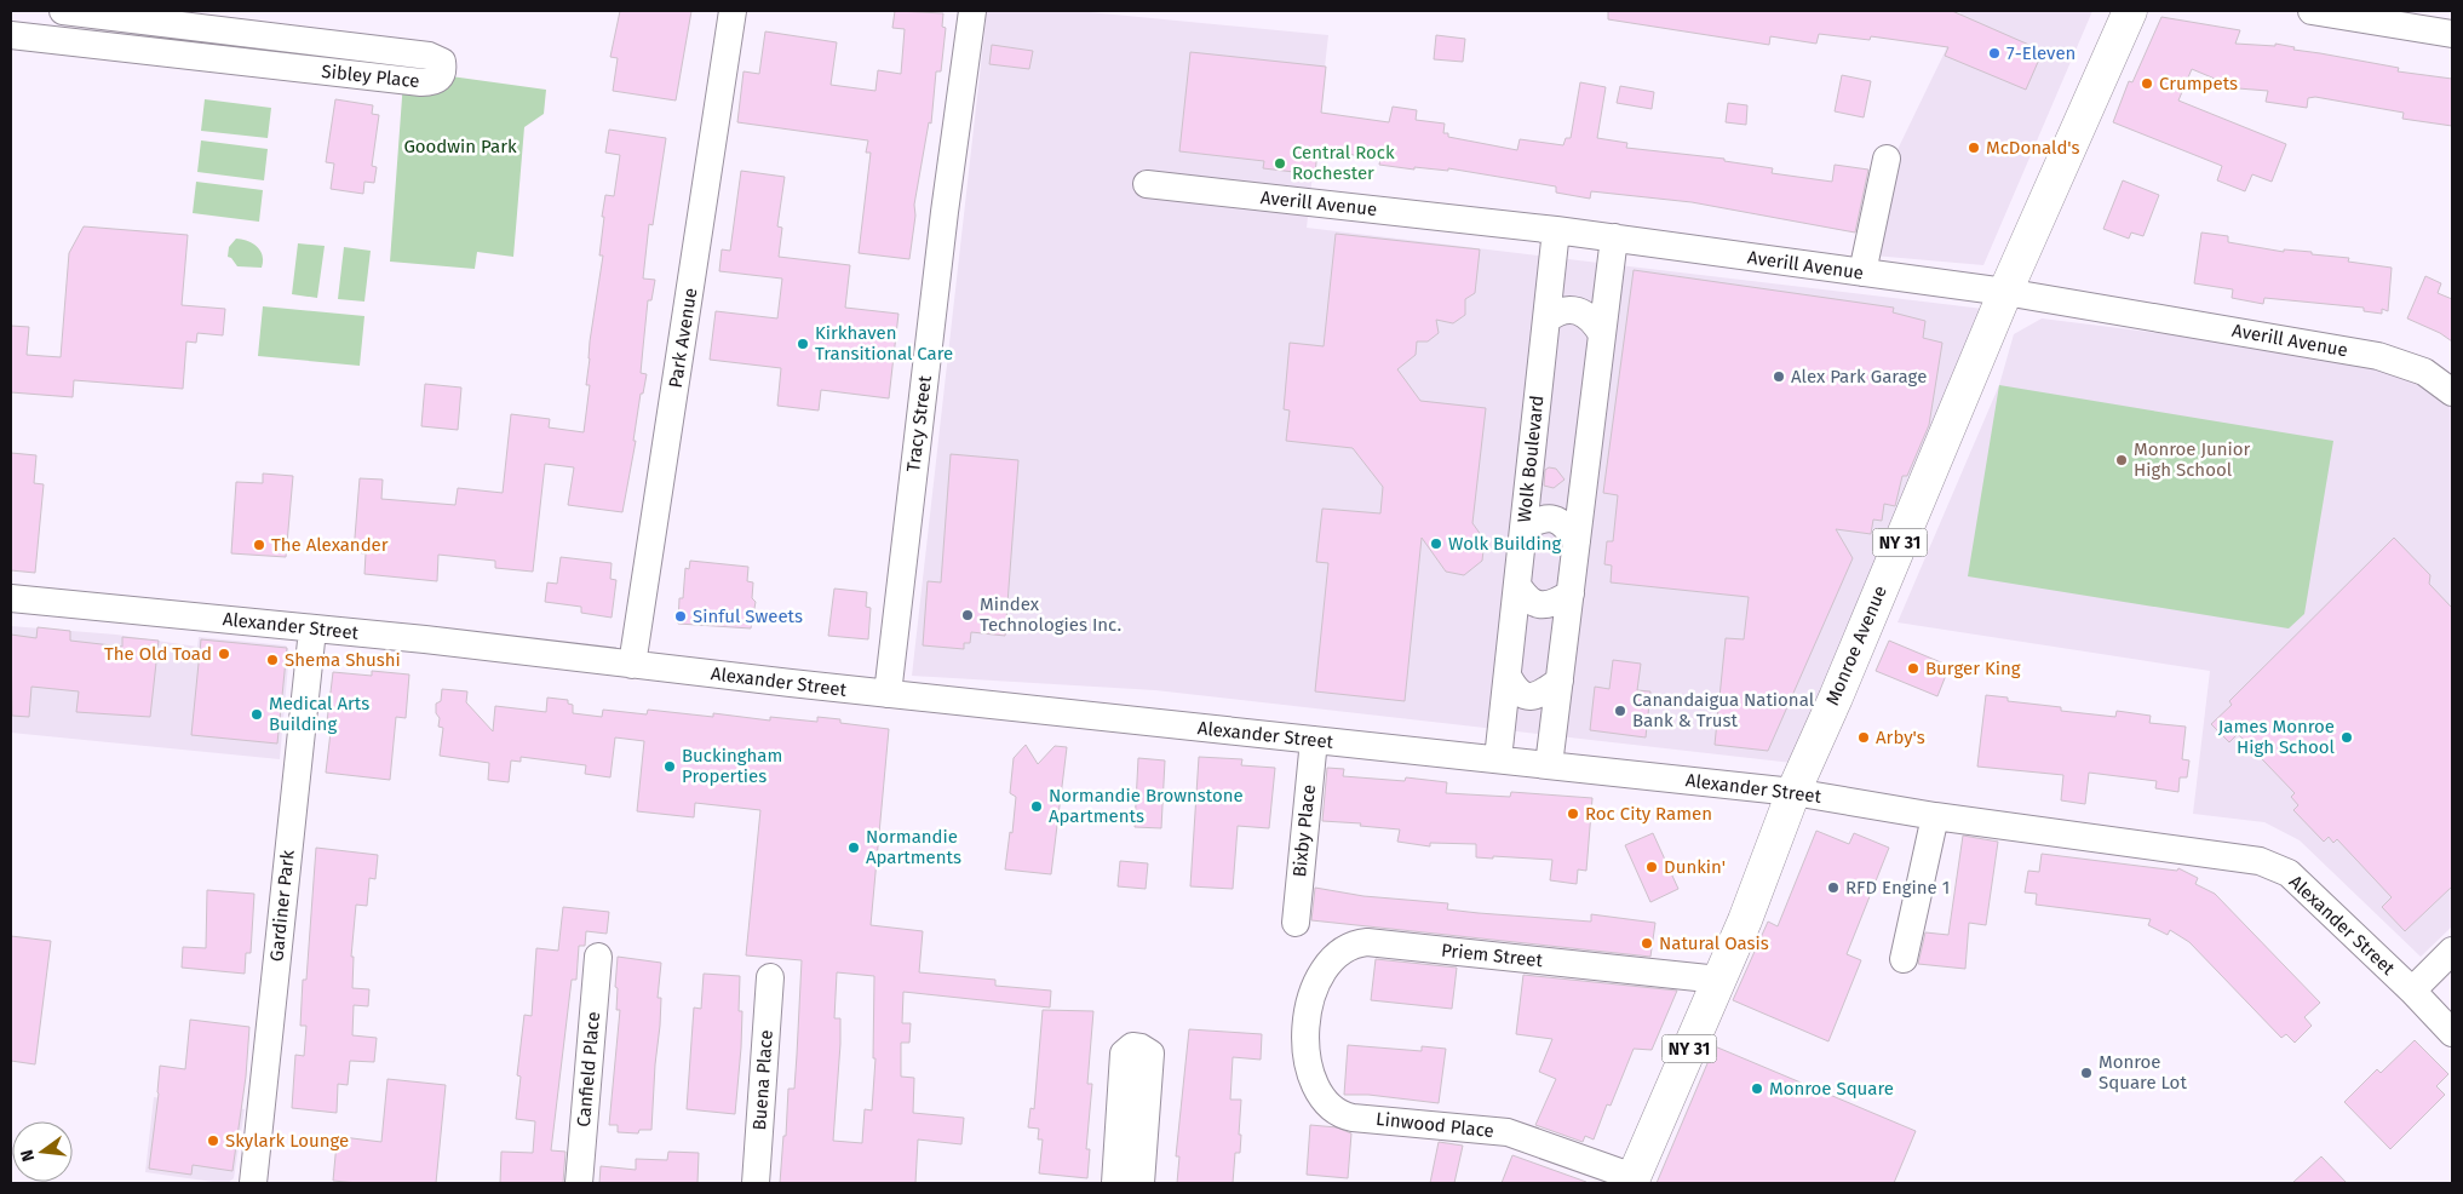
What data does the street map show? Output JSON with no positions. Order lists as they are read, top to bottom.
{
  "streets": {
    "main road": ["NY 31", "Monroe Avenue"],
    "street": [
      "Sibley Place",
      "Averill Avenue",
      "Park Avenue",
      "Tracy Street",
      "Wolk Boulevard",
      "Alexander Street",
      "Bixby Place",
      "Gardiner Park",
      "Priem Street",
      "Canfield Place",
      "Buena Place",
      "Linwood Place"
    ]
  },
  "crossings": [
    ["Averill Avenue", "Wolk Boulevard"],
    ["Averill Avenue", "Monroe Avenue"],
    ["Park Avenue", "Alexander Street"],
    ["Tracy Street", "Alexander Street"],
    ["Wolk Boulevard", "Alexander Street"],
    ["Alexander Street", "Monroe Avenue"],
    ["Alexander Street", "Bixby Place"],
    ["Alexander Street", "Gardiner Park"],
    ["Monroe Avenue", "Priem Street"],
    ["Monroe Avenue", "Linwood Place"],
    ["Priem Street", "Linwood Place"]
  ],
  "parks": ["Goodwin Park"],
  "places": [
    "7-Eleven",
    "Crumpets",
    "McDonald's",
    "Central Rock Rochester",
    "Kirkhaven Transitional Care",
    "Alex Park Garage",
    "Monroe Junior High School",
    "Wolk Building",
    "The Alexander",
    "Mindex Technologies Inc.",
    "Sinful Sweets",
    "The Old Toad",
    "Shema Shushi",
    "Burger King",
    "Canandaigua National Bank & Trust",
    "Medical Arts Building",
    "Arby's",
    "James Monroe High School",
    "Buckingham Properties",
    "Normandie Brownstone Apartments",
    "Roc City Ramen",
    "Normandie Apartments",
    "Dunkin'",
    "RFD Engine 1",
    "Natural Oasis",
    "Monroe Square Lot",
    "Monroe Square",
    "Skylark Lounge"
  ],
  "north": "left"
}
